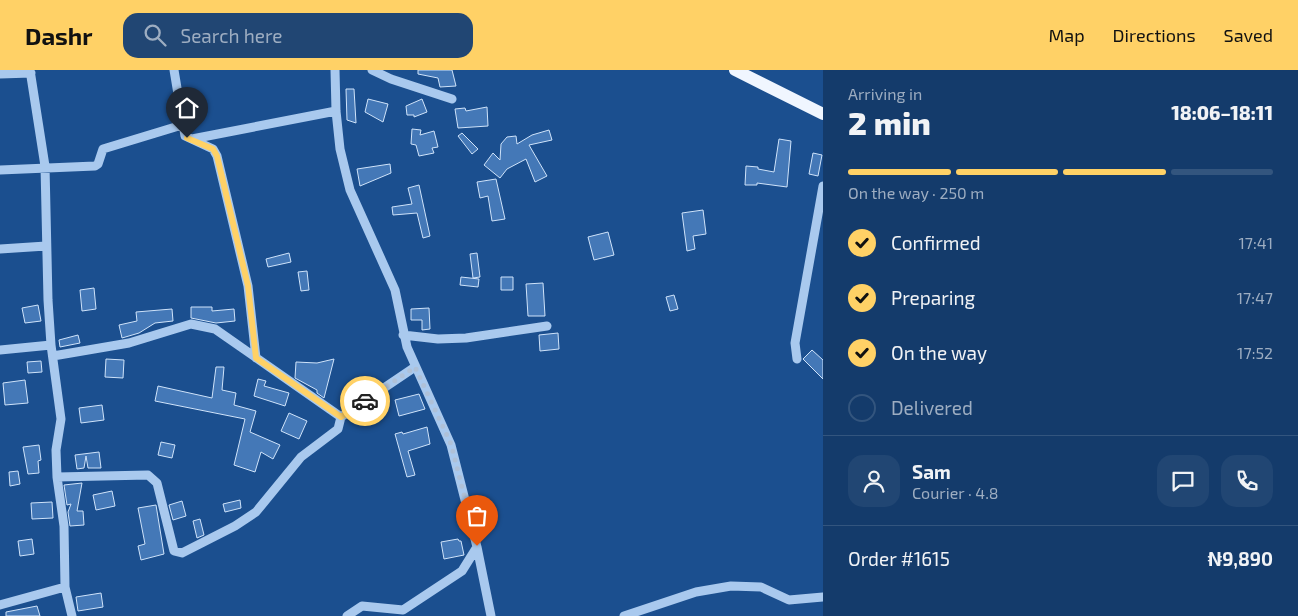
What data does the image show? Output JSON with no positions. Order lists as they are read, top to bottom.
{
  "page": {
    "header": "Dashr",
    "search": "Search here",
    "nav": ["Map", "Directions", "Saved"],
    "heading": ["2 min", "Arriving in", "18:06–18:11"],
    "panel": [
      "Sam",
      "Courier · 4.8",
      "Order #1615",
      "₦9,890"
    ],
    "bar": "On the way · 250 m",
    "list": [
      ["Confirmed", "17:41"],
      ["Preparing", "17:47"],
      ["On the way", "17:52"],
      "Delivered"
    ]
  }
}
